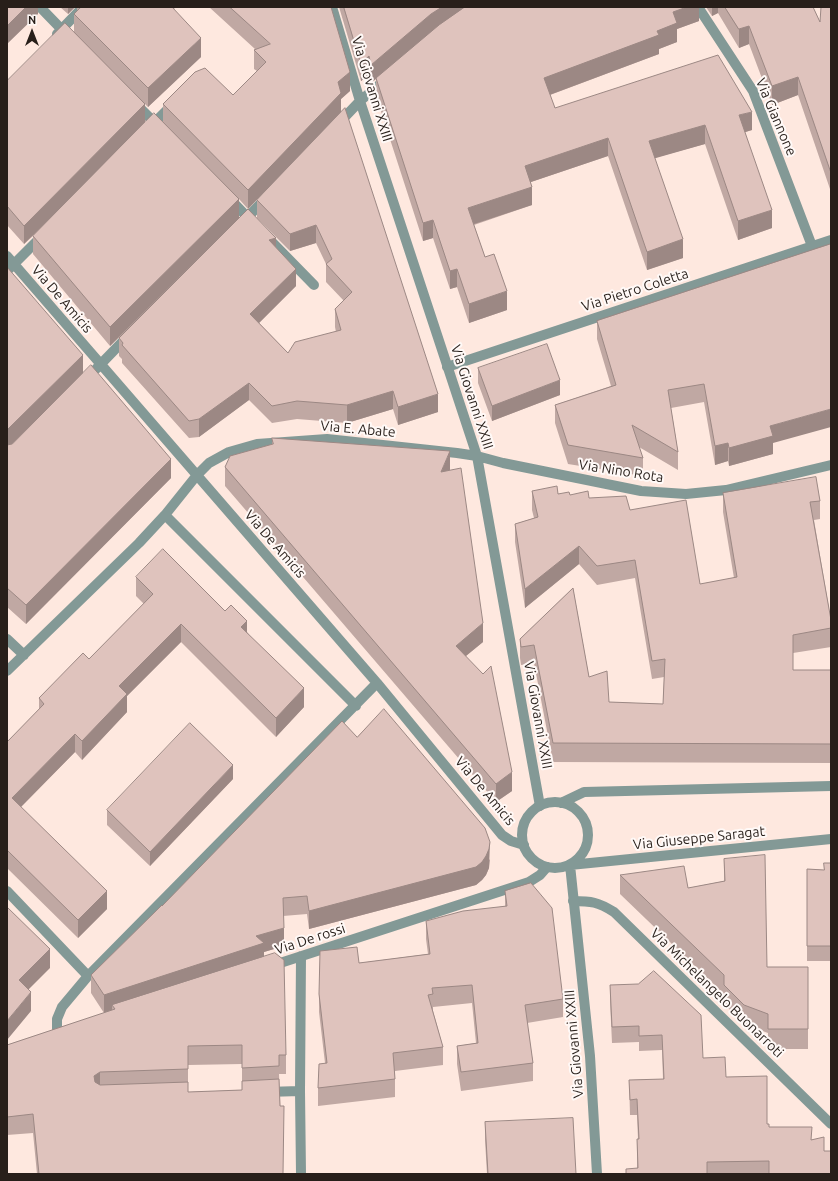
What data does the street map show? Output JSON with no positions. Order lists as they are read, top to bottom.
{
  "streets": {
    "street": [
      "Via Giovanni XXIII",
      "Via Giannone",
      "Via Pietro Coletta",
      "Via De Amicis",
      "Via E. Abate",
      "Via Nino Rota",
      "Via Giuseppe Saragat",
      "Via De rossi",
      "Via Michelangelo Buonarroti"
    ]
  },
  "crossings": [
    ["Via Giovanni XXIII", "Via Pietro Coletta"],
    ["Via Giovanni XXIII", "Via De Amicis"],
    ["Via Giovanni XXIII", "Via E. Abate"],
    ["Via Giovanni XXIII", "Via Nino Rota"],
    ["Via Giovanni XXIII", "Via Giuseppe Saragat"],
    ["Via Giovanni XXIII", "Via De rossi"],
    ["Via Giovanni XXIII", "Via Michelangelo Buonarroti"],
    ["Via Giannone", "Via Pietro Coletta"],
    ["Via De Amicis", "Via E. Abate"],
    ["Via De Amicis", "Via Giuseppe Saragat"],
    ["Via De Amicis", "Via De rossi"],
    ["Via E. Abate", "Via Nino Rota"],
    ["Via Giuseppe Saragat", "Via De rossi"]
  ],
  "north": "top"
}
